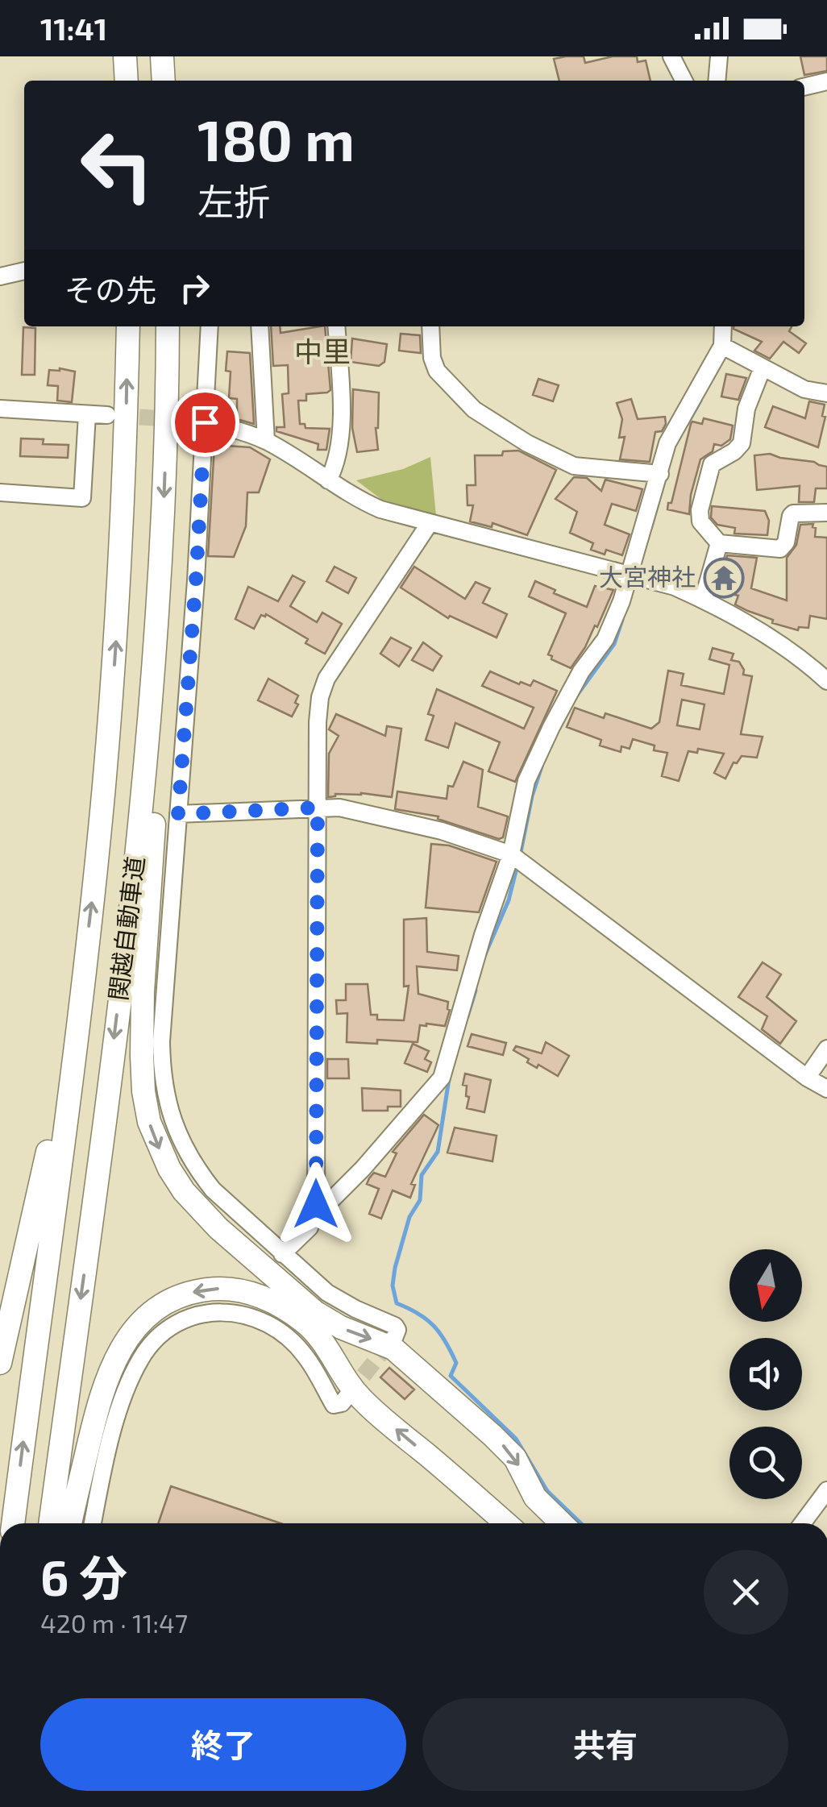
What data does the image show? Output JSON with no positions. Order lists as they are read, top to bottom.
{
  "streets": {
    "highway": ["関越自動車道"]
  },
  "districts": ["中里"],
  "places": {
    "temple": ["大宮神社"]
  },
  "north": "bottom",
  "page": {
    "status": "11:41",
    "turn": ["180 m", "左折"],
    "then": "その先",
    "heading": ["6 分", "420 m · 11:47"],
    "buttons": ["終了", "共有"]
  }
}
